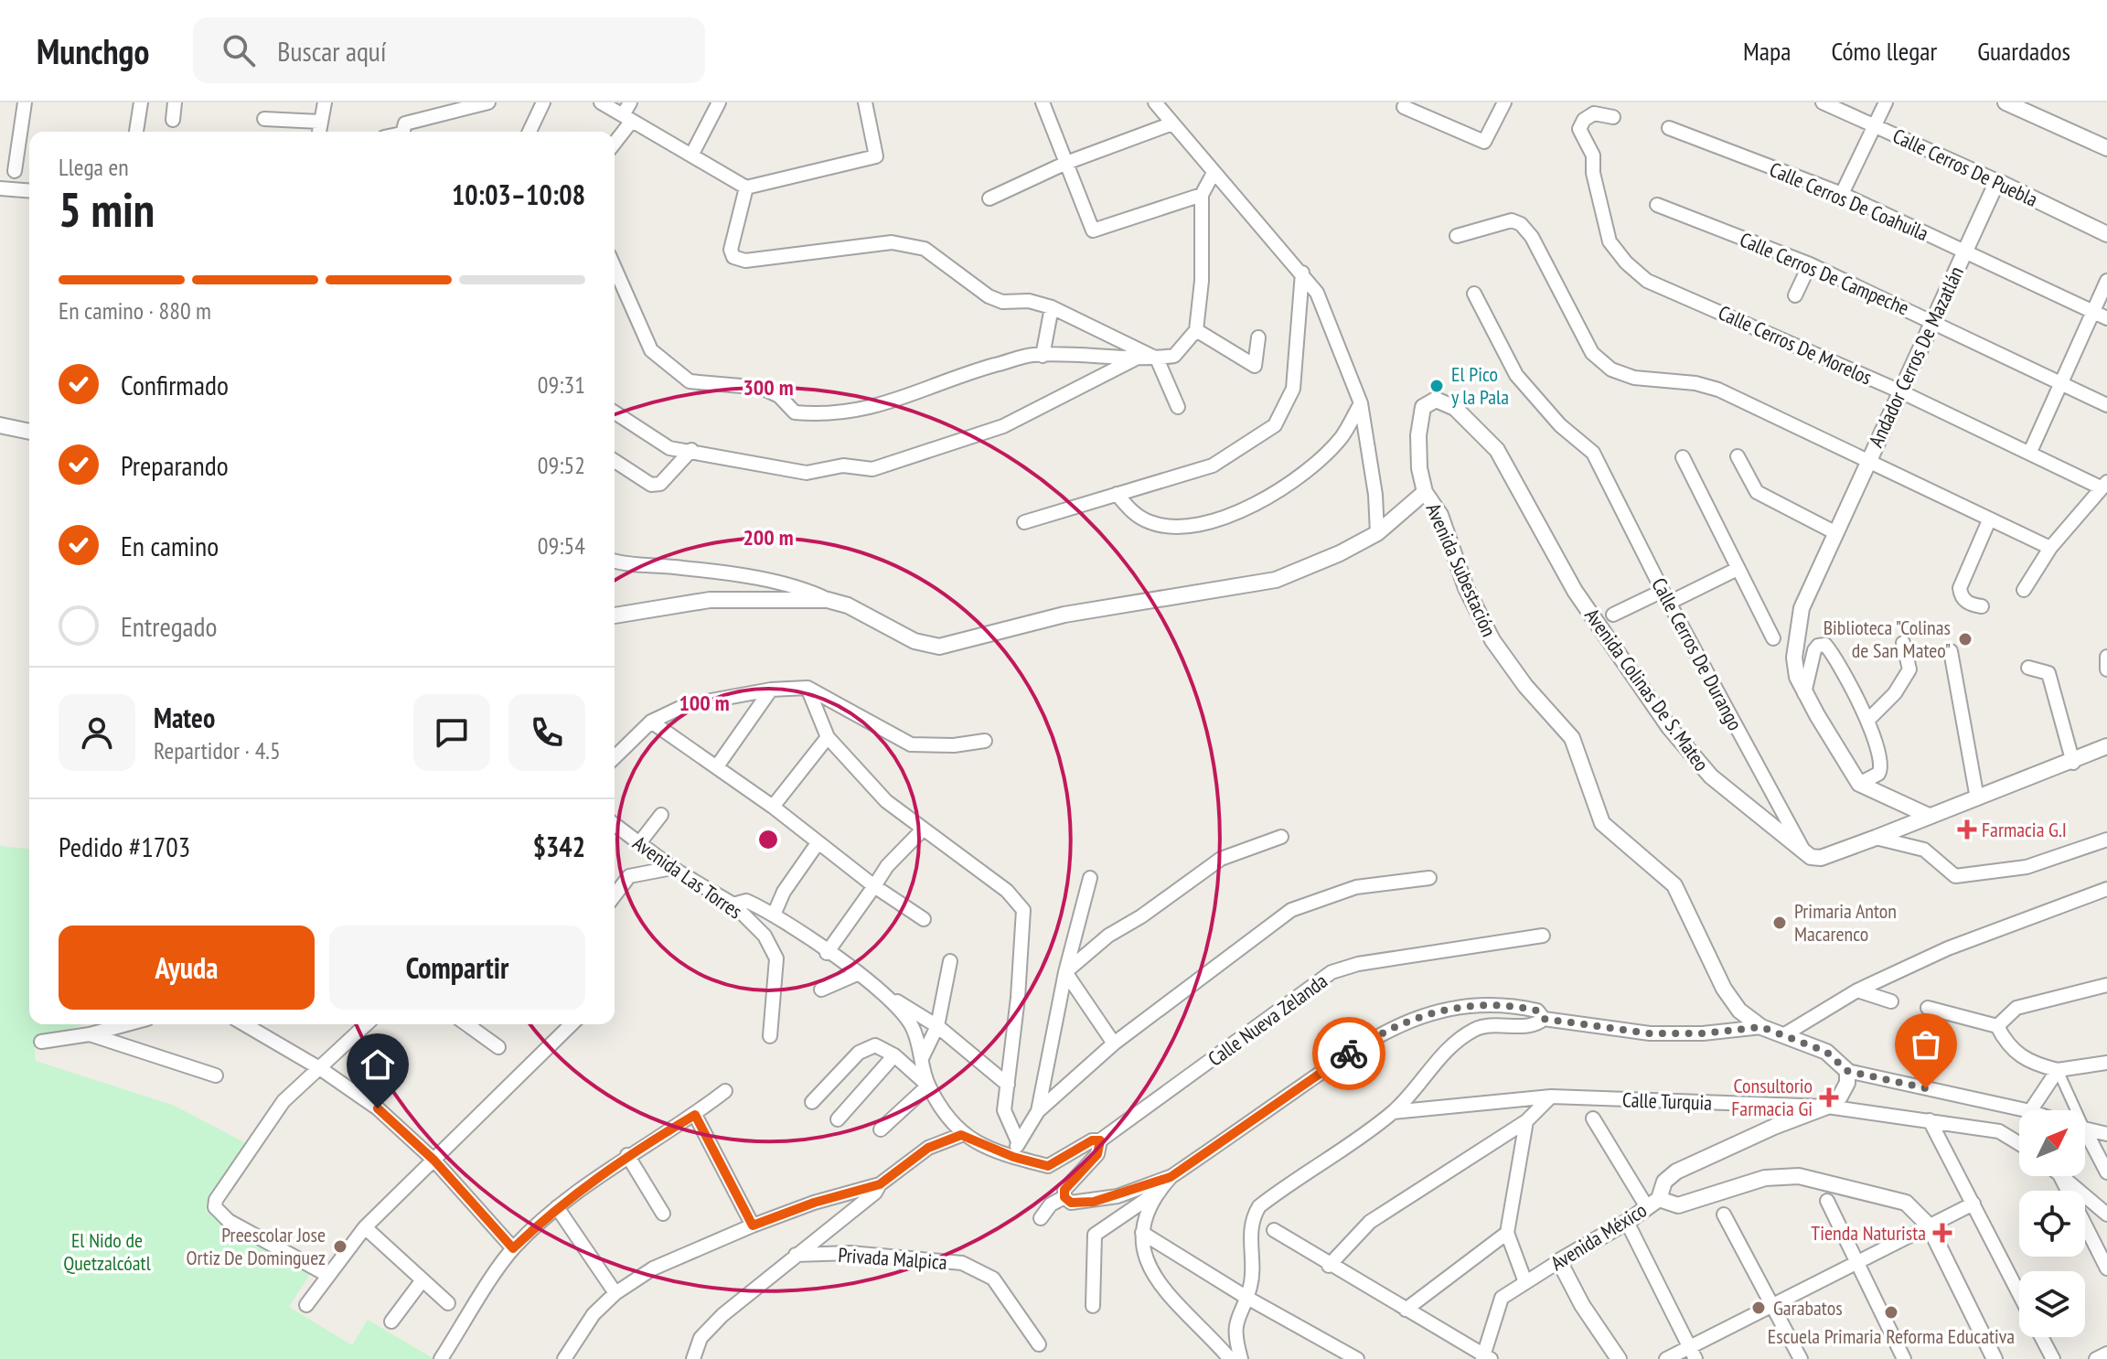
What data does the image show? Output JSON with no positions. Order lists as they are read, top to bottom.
{
  "streets": {
    "street": [
      "Calle Cerros De Puebla",
      "Calle Cerros De Coahuila",
      "Calle Cerros De Campeche",
      "Calle Cerros De Morelos",
      "Andador Cerros De Mazatlán",
      "Avenida Subestación",
      "Calle Cerros De Durango",
      "Avenida Colinas De S. Mateo",
      "Avenida Las Torres",
      "Calle Nueva Zelanda",
      "Calle Turquia",
      "Avenida México",
      "Privada Malpica"
    ]
  },
  "crossings": [
    ["Calle Cerros De Puebla", "Andador Cerros De Mazatlán"],
    ["Calle Cerros De Coahuila", "Andador Cerros De Mazatlán"],
    ["Calle Cerros De Campeche", "Andador Cerros De Mazatlán"],
    ["Calle Cerros De Morelos", "Andador Cerros De Mazatlán"],
    ["Avenida Subestación", "Avenida Colinas De S. Mateo"],
    ["Calle Cerros De Durango", "Avenida Colinas De S. Mateo"]
  ],
  "parks": ["El Nido de Quetzalcóatl"],
  "places": {
    "other": [
      "El Pico y la Pala",
      "Biblioteca \"Colinas de San Mateo\"",
      "Primaria Anton Macarenco",
      "Preescolar Jose Ortiz De Dominguez",
      "Garabatos",
      "Escuela Primaria Reforma Educativa"
    ],
    "health": ["Farmacia G.I", "Consultorio Farmacia Gi", "Tienda Naturista"]
  },
  "north": "top right",
  "page": {
    "header": "Munchgo",
    "search": "Buscar aquí",
    "nav": ["Mapa", "Cómo llegar", "Guardados"],
    "heading": ["5 min", "Llega en", "10:03–10:08"],
    "panel": [
      "Mateo",
      "Repartidor · 4.5",
      "Pedido #1703",
      "$342"
    ],
    "bar": "En camino · 880 m",
    "list": [
      ["Confirmado", "09:31"],
      ["Preparando", "09:52"],
      ["En camino", "09:54"],
      "Entregado"
    ],
    "buttons": ["Ayuda", "Compartir"]
  },
  "rings": ["300 m", "200 m", "100 m"]
}
